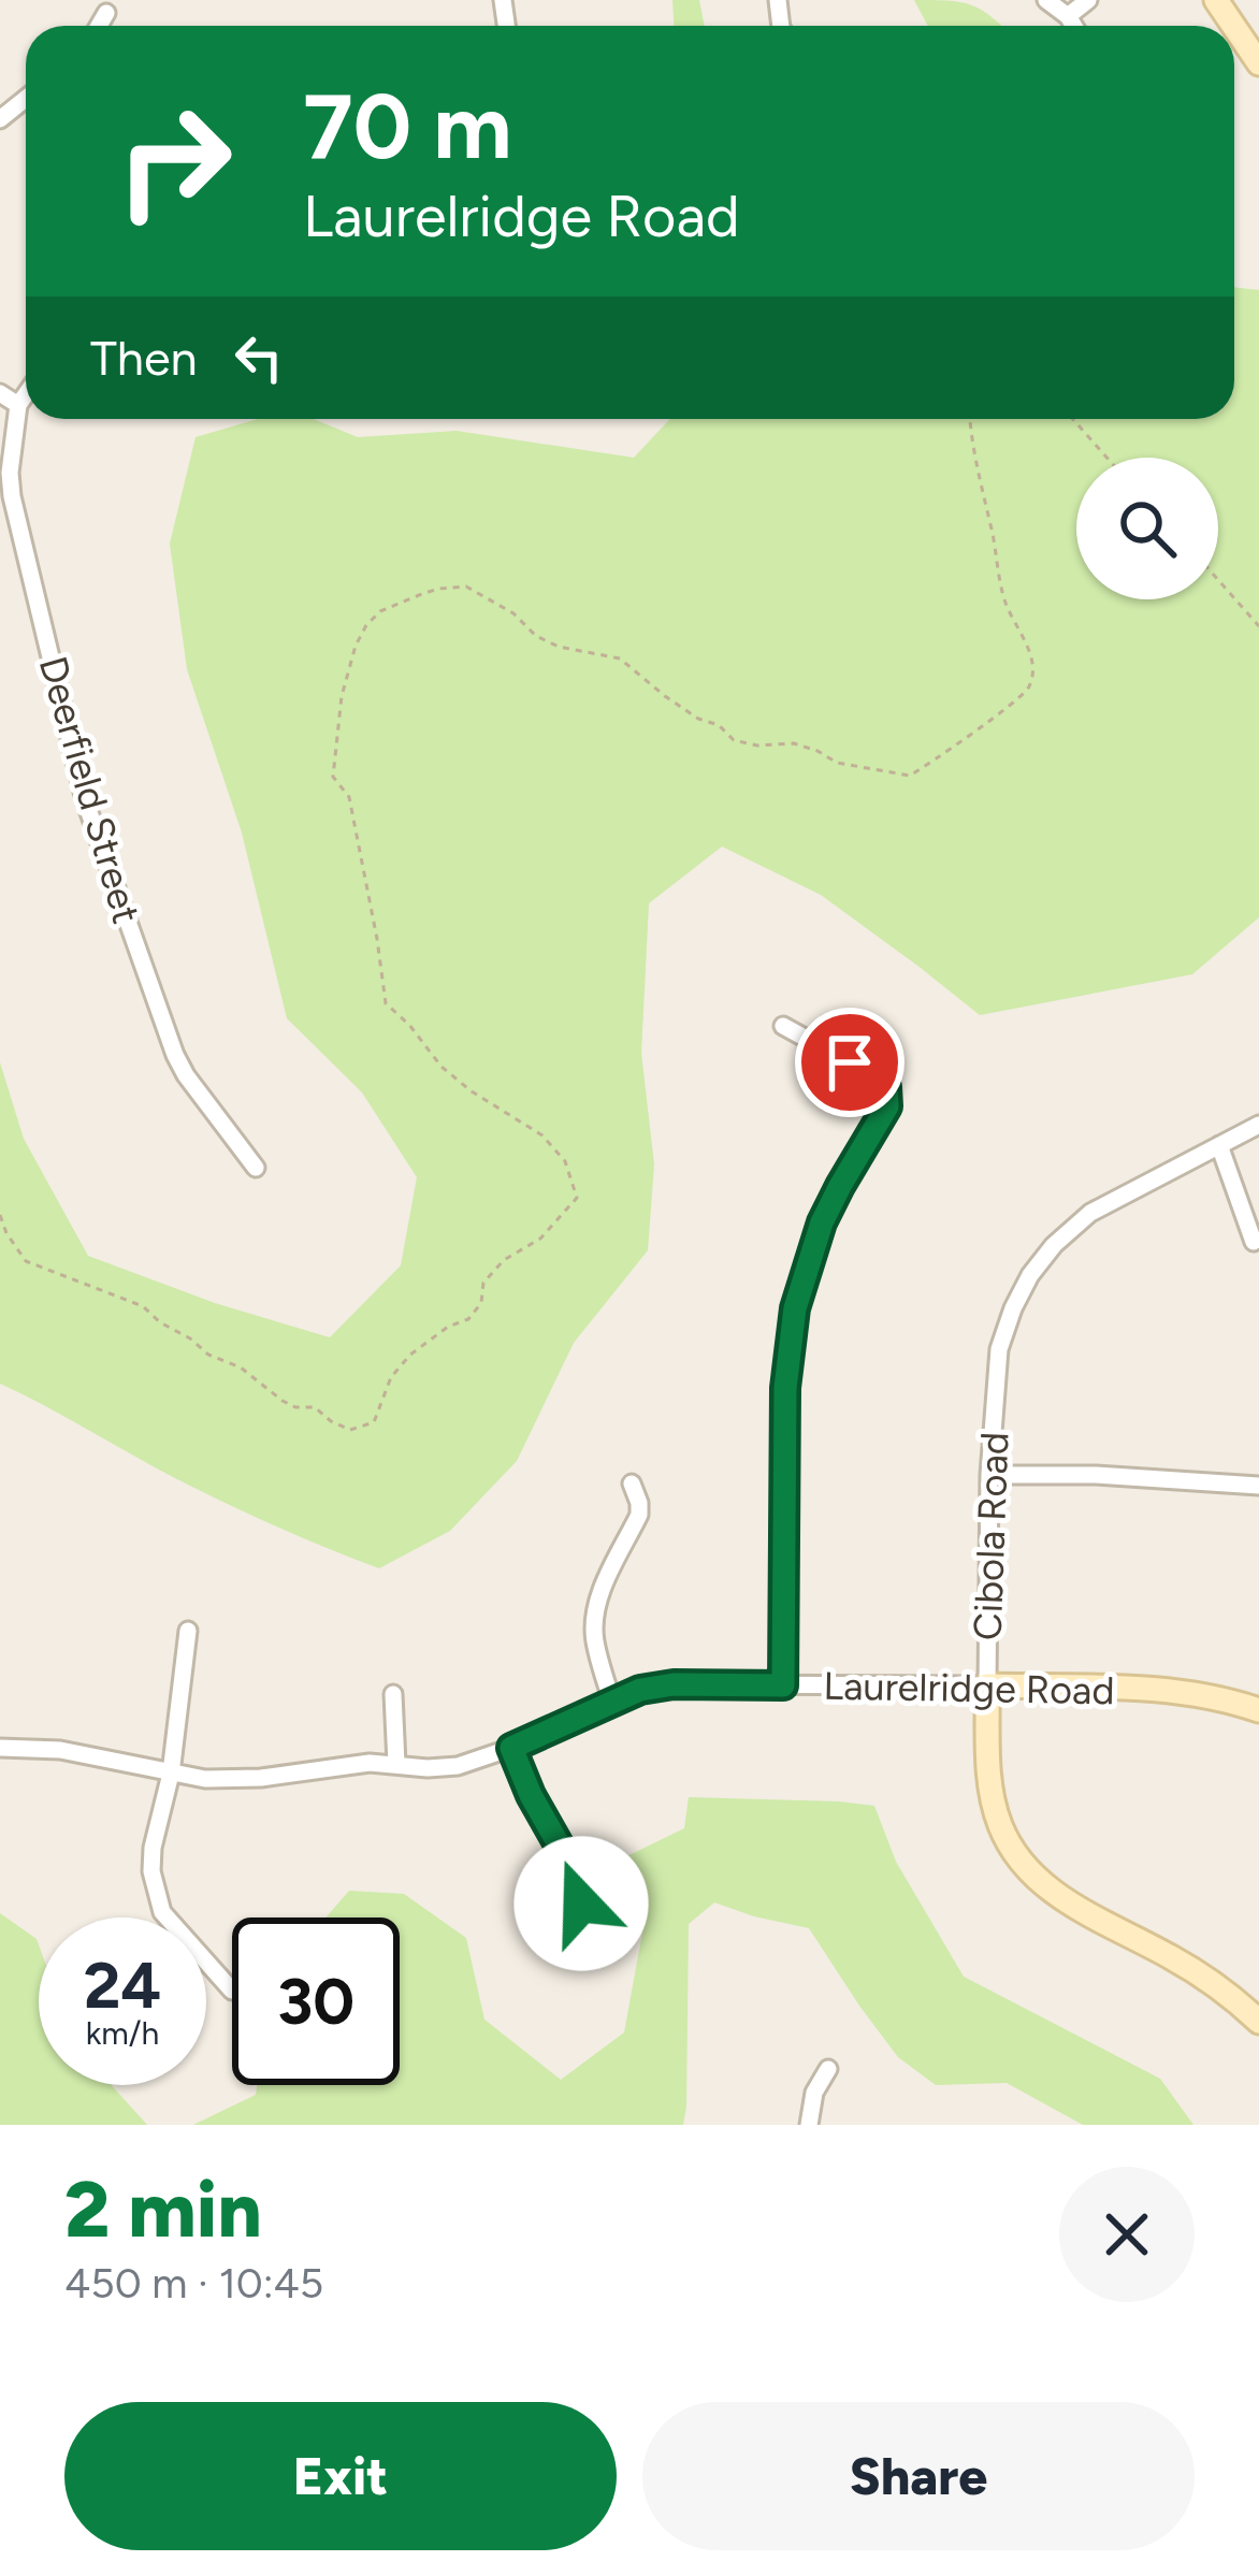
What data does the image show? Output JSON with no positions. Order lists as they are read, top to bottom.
{
  "streets": {
    "street": ["Deerfield Street", "Cibola Road", "Laurelridge Road"]
  },
  "crossings": [
    ["Cibola Road", "Laurelridge Road"]
  ],
  "page": {
    "turn": ["70 m", "Laurelridge Road"],
    "then": "Then",
    "speed": "24 km/h",
    "limit": "30",
    "heading": ["2 min", "450 m · 10:45"],
    "buttons": ["Exit", "Share"]
  }
}
